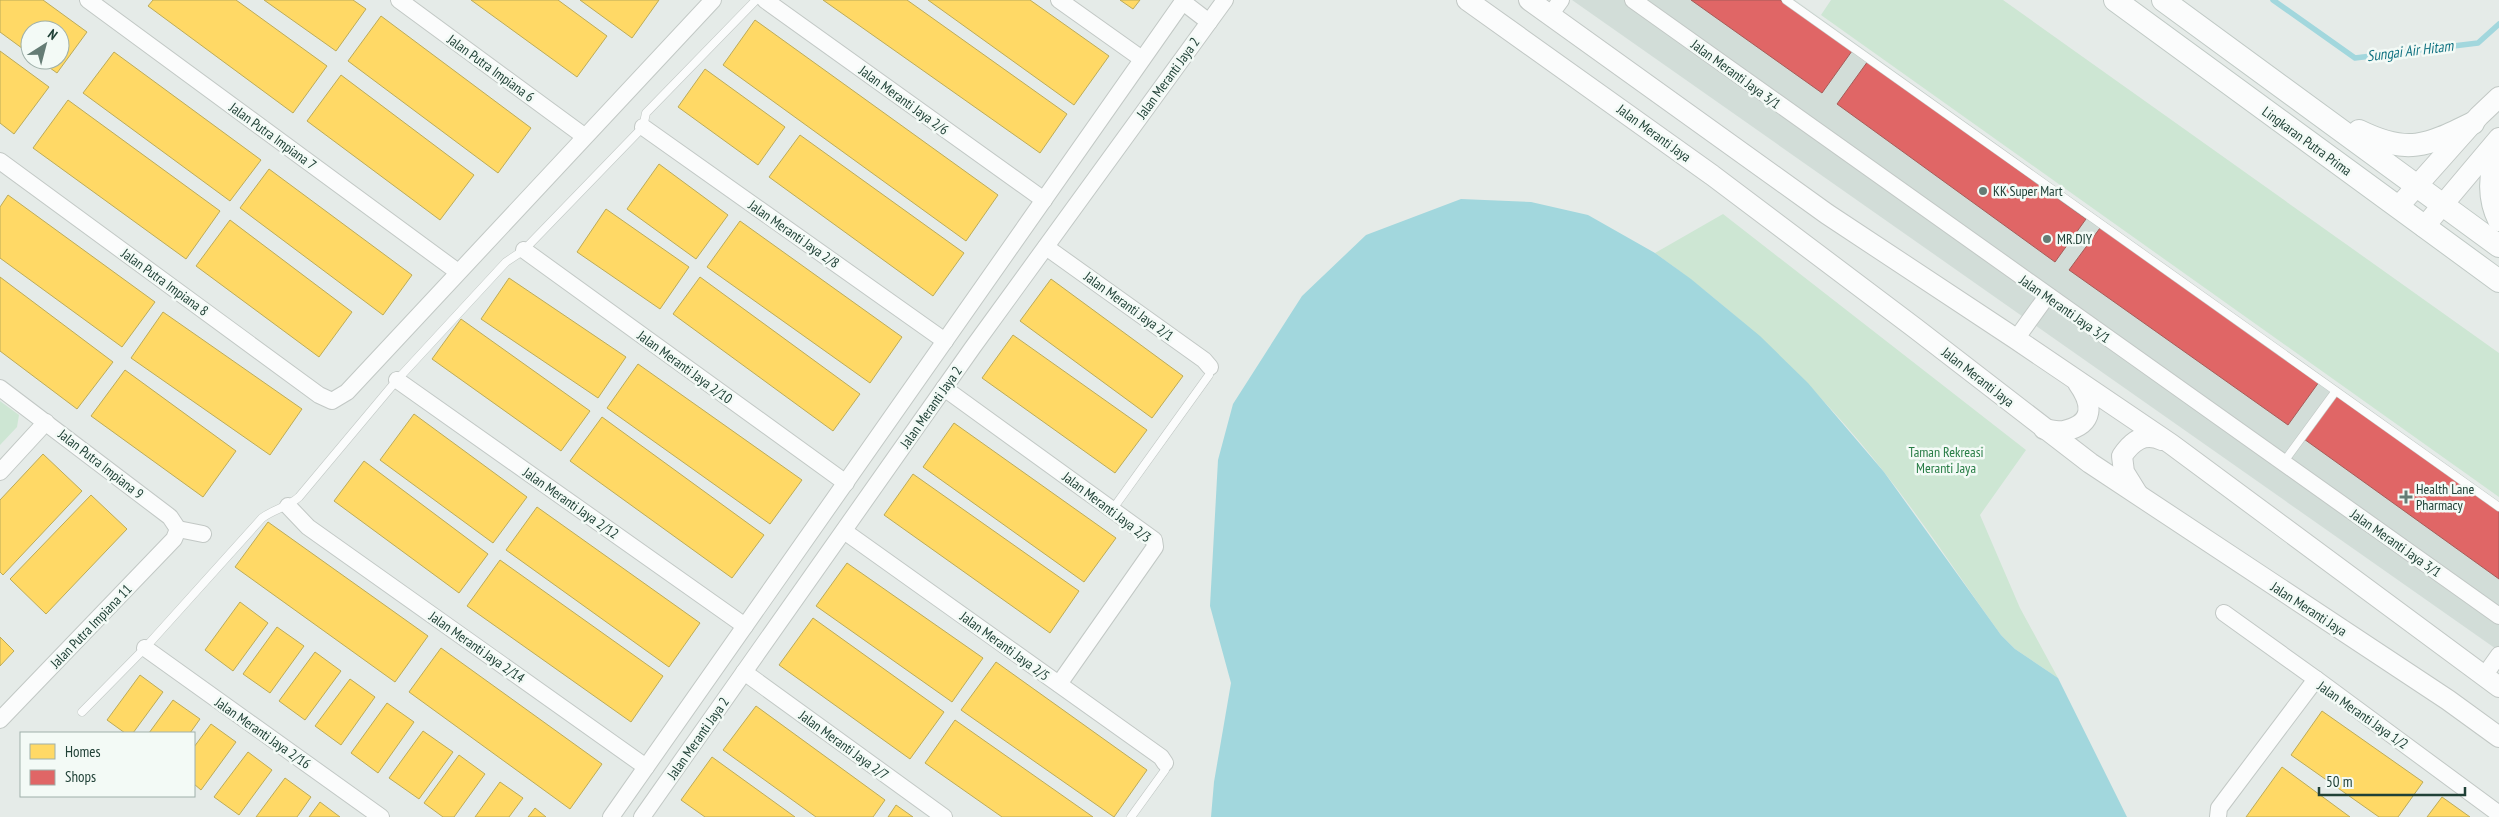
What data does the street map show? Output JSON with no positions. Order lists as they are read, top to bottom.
{
  "streets": {
    "main road": ["Lingkaran Putra Prima"],
    "street": [
      "Jalan Putra Impiana 6",
      "Jalan Meranti Jaya 3/1",
      "Jalan Meranti Jaya 2",
      "Jalan Meranti Jaya 2/6",
      "Jalan Meranti Jaya",
      "Jalan Putra Impiana 7",
      "Jalan Meranti Jaya 2/8",
      "Jalan Putra Impiana 8",
      "Jalan Meranti Jaya 2/1",
      "Jalan Meranti Jaya 2/10",
      "Jalan Putra Impiana 9",
      "Jalan Meranti Jaya 2/12",
      "Jalan Meranti Jaya 2/3",
      "Jalan Putra Impiana 11",
      "Jalan Meranti Jaya 2/5",
      "Jalan Meranti Jaya 2/14",
      "Jalan Meranti Jaya 1/2",
      "Jalan Meranti Jaya 2/16",
      "Jalan Meranti Jaya 2/7"
    ]
  },
  "crossings": [
    ["Jalan Meranti Jaya 2", "Jalan Meranti Jaya 2/6"],
    ["Jalan Meranti Jaya 2", "Jalan Meranti Jaya 2/8"],
    ["Jalan Meranti Jaya 2", "Jalan Meranti Jaya 2/1"],
    ["Jalan Meranti Jaya 2", "Jalan Meranti Jaya 2/10"],
    ["Jalan Meranti Jaya 2", "Jalan Meranti Jaya 2/12"],
    ["Jalan Meranti Jaya 2", "Jalan Meranti Jaya 2/3"],
    ["Jalan Meranti Jaya 2", "Jalan Meranti Jaya 2/5"],
    ["Jalan Meranti Jaya 2", "Jalan Meranti Jaya 2/14"],
    ["Jalan Meranti Jaya 2", "Jalan Meranti Jaya 2/7"],
    ["Jalan Putra Impiana 7", "Jalan Putra Impiana 8"],
    ["Jalan Putra Impiana 9", "Jalan Putra Impiana 11"],
    ["Jalan Meranti Jaya 2/3", "Jalan Meranti Jaya 2/5"]
  ],
  "water": ["Sungai Air Hitam"],
  "parks": ["Taman Rekreasi Meranti Jaya"],
  "places": {
    "other": ["KK Super Mart", "MR.DIY"],
    "health": ["Health Lane Pharmacy"]
  },
  "legend": ["Homes", "Shops"],
  "scale_bar": "50 m",
  "north": "top right"
}
